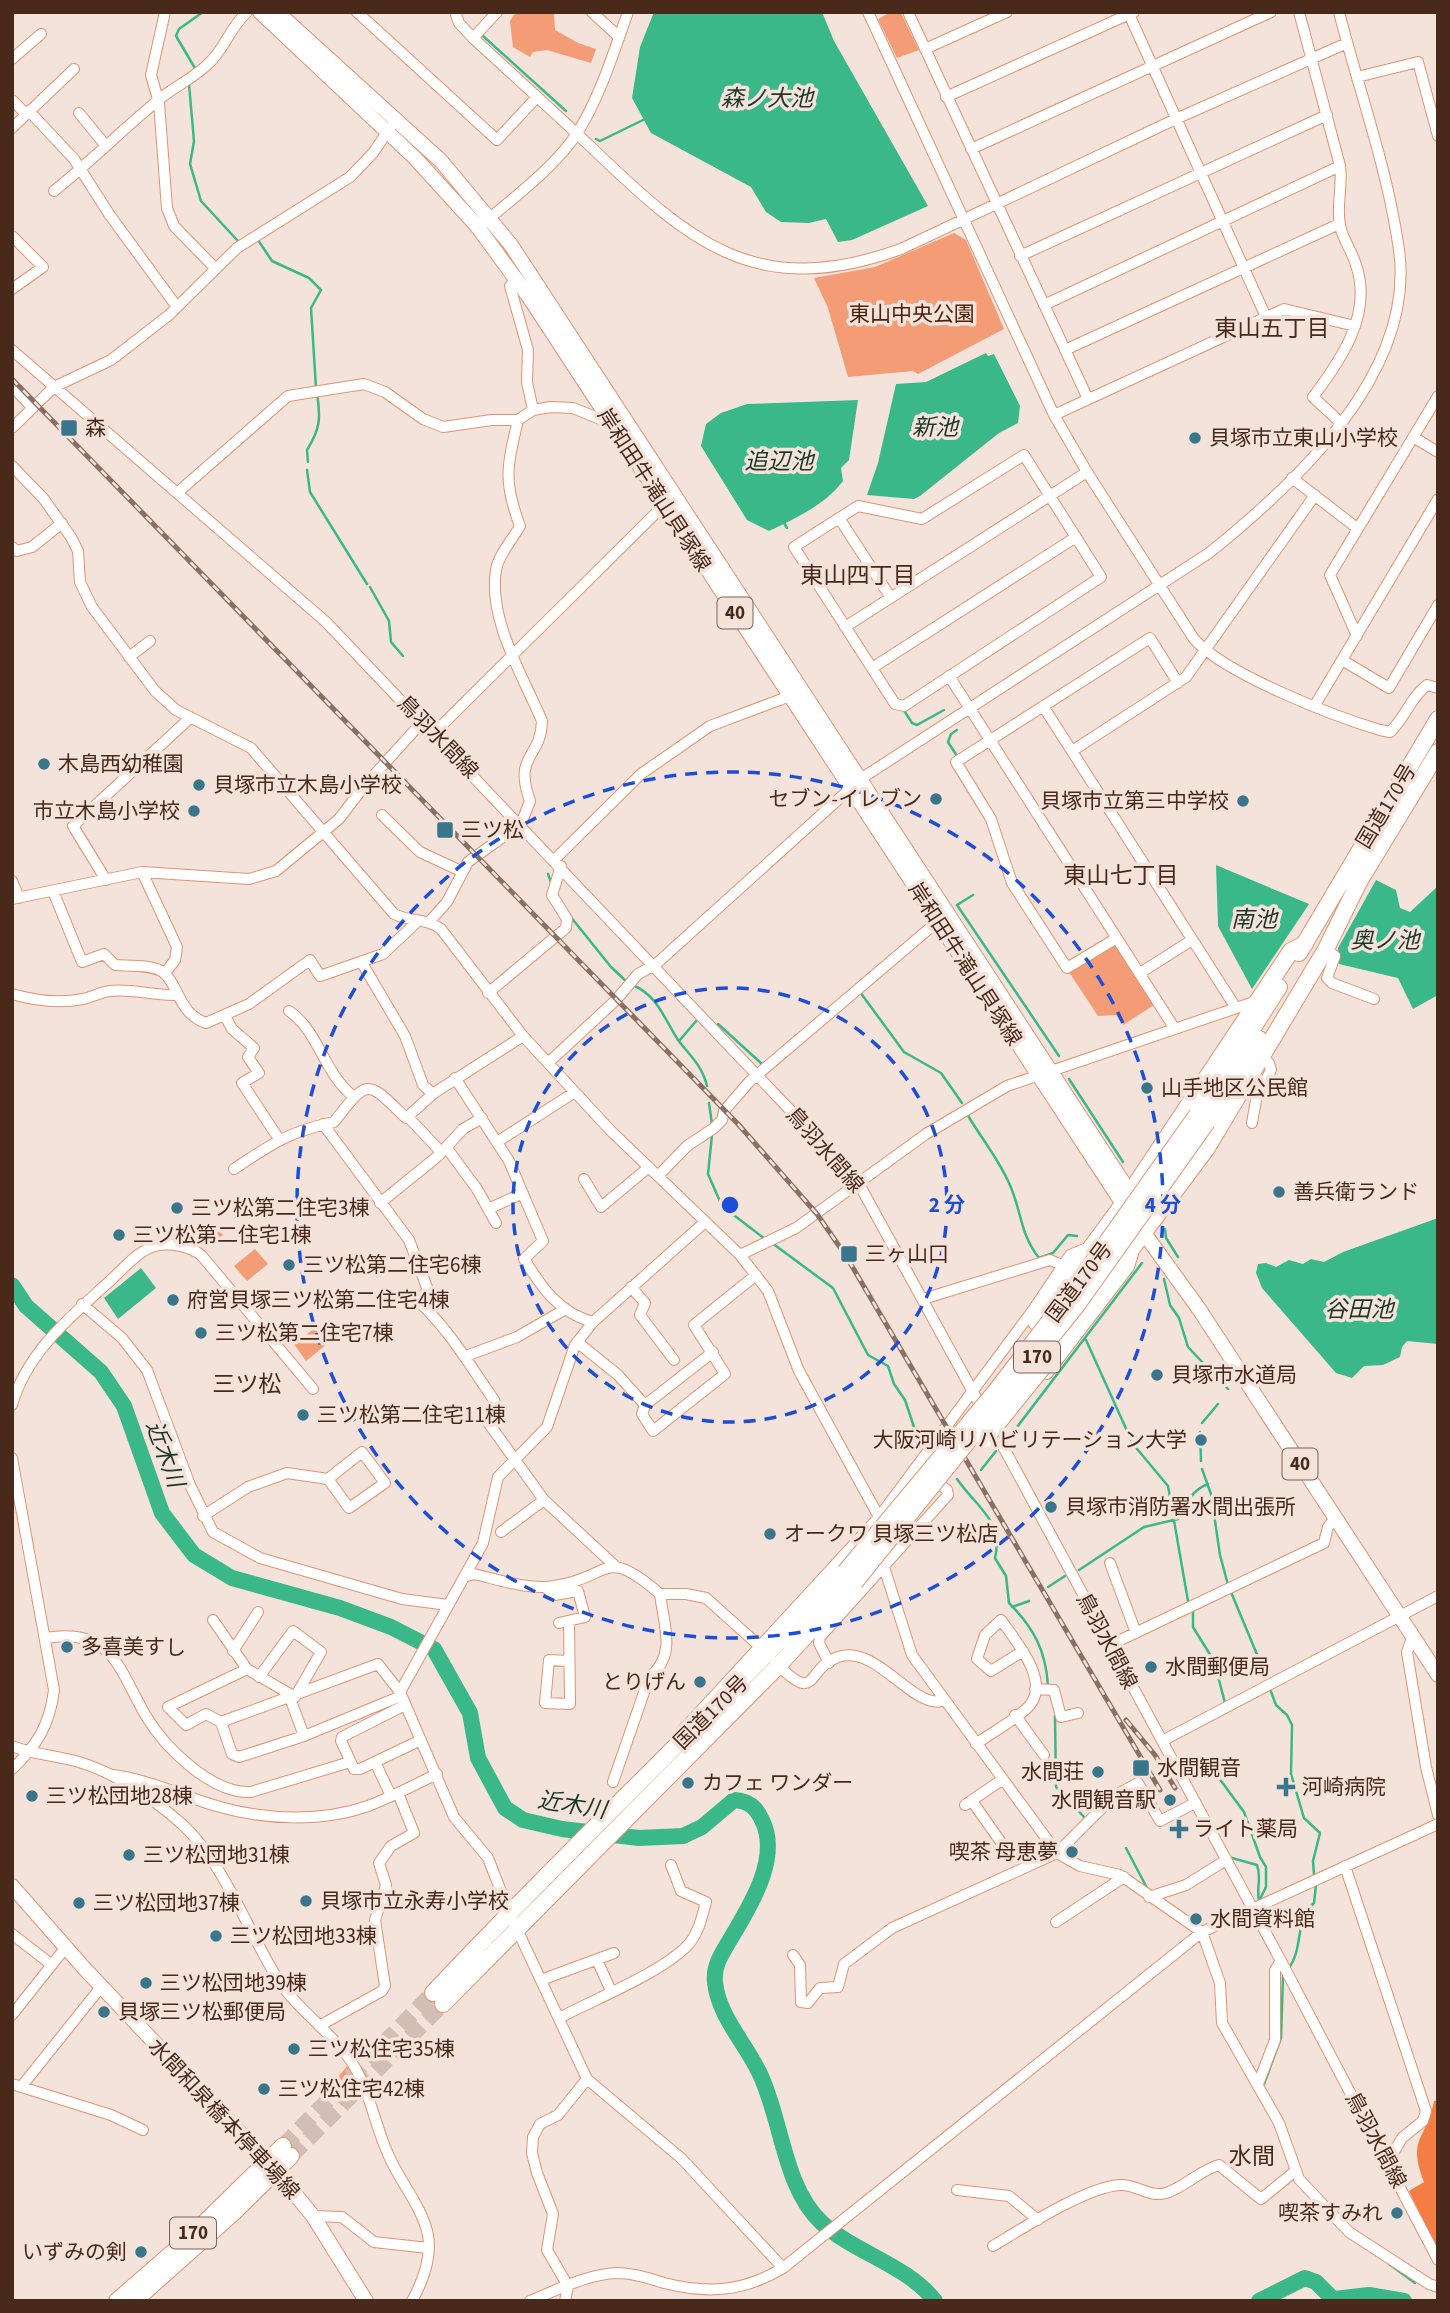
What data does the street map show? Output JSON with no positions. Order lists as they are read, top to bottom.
{
  "streets": {
    "highway": ["国道170号", "170"],
    "main road": ["岸和田牛滝山貝塚線", "40", "水間和泉橋本停車場線"],
    "street": ["鳥羽水間線"]
  },
  "crossings": [
    ["170", "水間和泉橋本停車場線"]
  ],
  "districts": [
    "東山五丁目",
    "東山四丁目",
    "東山七丁目",
    "三ツ松",
    "水間"
  ],
  "water": [
    "森ノ大池",
    "新池",
    "追辺池",
    "南池",
    "奥ノ池",
    "谷田池",
    "近木川"
  ],
  "parks": ["東山中央公園"],
  "places": {
    "transit": [
      "森",
      "三ツ松",
      "三ヶ山口",
      "水間観音"
    ],
    "other": [
      "貝塚市立東山小学校",
      "木島西幼稚園",
      "貝塚市立木島小学校",
      "セブン-イレブン",
      "貝塚市立第三中学校",
      "市立木島小学校",
      "山手地区公民館",
      "善兵衛ランド",
      "三ツ松第二住宅3棟",
      "三ツ松第二住宅1棟",
      "三ツ松第二住宅6棟",
      "府営貝塚三ツ松第二住宅4棟",
      "三ツ松第二住宅7棟",
      "貝塚市水道局",
      "三ツ松第二住宅11棟",
      "大阪河崎リハビリテーション大学",
      "貝塚市消防署水間出張所",
      "オークワ 貝塚三ツ松店",
      "多喜美すし",
      "水間郵便局",
      "とりげん",
      "水間荘",
      "カフェ ワンダー",
      "三ツ松団地28棟",
      "水間観音駅",
      "喫茶 母恵夢",
      "三ツ松団地31棟",
      "貝塚市立永寿小学校",
      "三ツ松団地37棟",
      "水間資料館",
      "三ツ松団地33棟",
      "三ツ松団地39棟",
      "貝塚三ツ松郵便局",
      "三ツ松住宅35棟",
      "三ツ松住宅42棟",
      "喫茶すみれ",
      "いずみの剣"
    ],
    "health": ["河崎病院", "ライト薬局"]
  },
  "rings": ["2 分", "4 分"]
}
